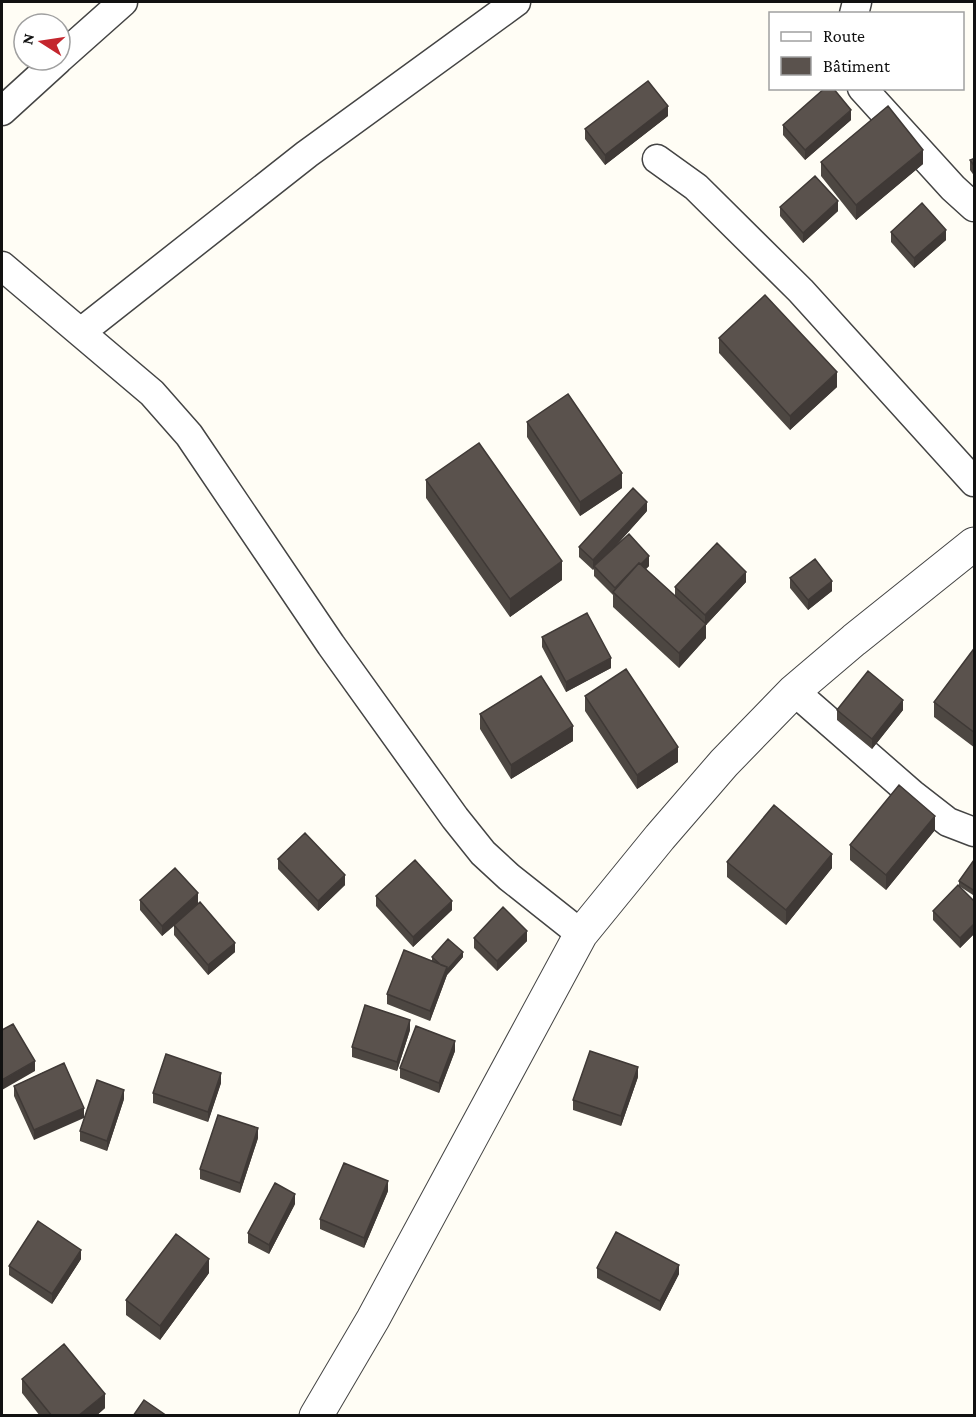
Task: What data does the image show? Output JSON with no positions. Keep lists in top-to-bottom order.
{
  "legend": ["Route", "Bâtiment"],
  "north": "left"
}
